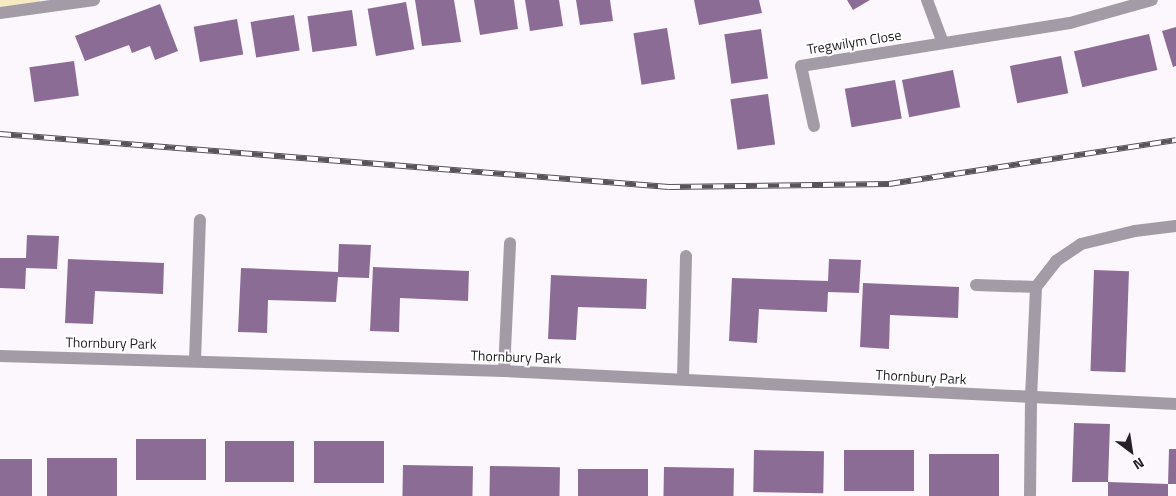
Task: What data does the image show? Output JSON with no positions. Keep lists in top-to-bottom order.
{
  "streets": {
    "street": ["Tregwilym Close", "Thornbury Park"]
  },
  "north": "bottom right"
}
